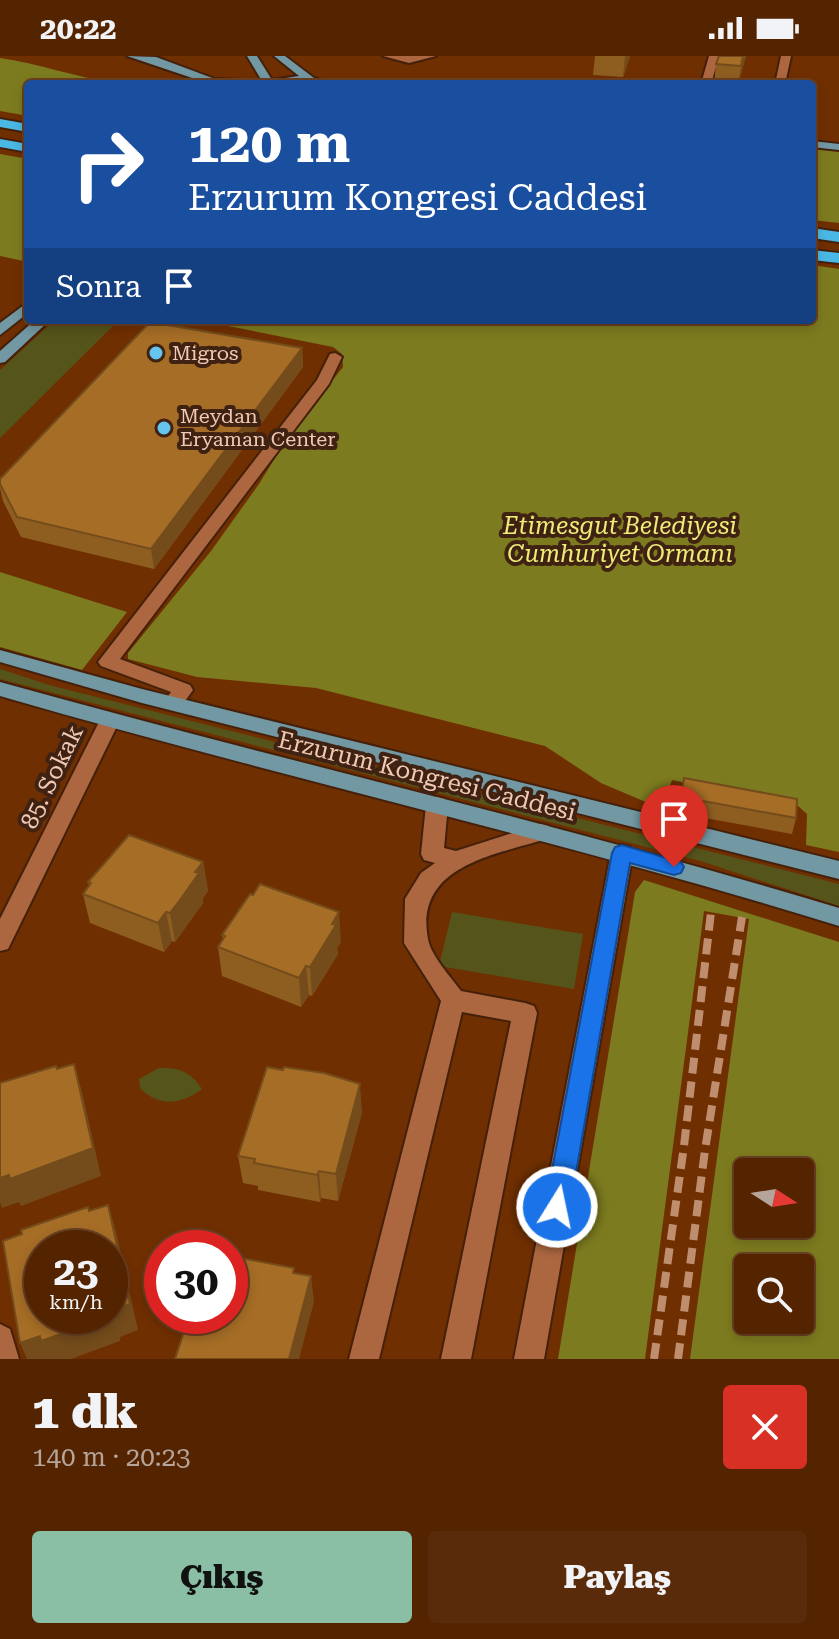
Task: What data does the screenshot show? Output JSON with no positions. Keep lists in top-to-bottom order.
{
  "streets": {
    "main road": ["Erzurum Kongresi Caddesi"],
    "street": ["85. Sokak"]
  },
  "crossings": [
    ["Erzurum Kongresi Caddesi", "85. Sokak"]
  ],
  "parks": ["Etimesgut Belediyesi Cumhuriyet Ormanı"],
  "places": ["Migros", "Meydan Eryaman Center"],
  "north": "right",
  "page": {
    "status": "20:22",
    "turn": ["120 m", "Erzurum Kongresi Caddesi"],
    "then": "Sonra",
    "speed": "23 km/h",
    "limit": "30",
    "heading": ["1 dk", "140 m · 20:23"],
    "buttons": ["Çıkış", "Paylaş"]
  }
}
